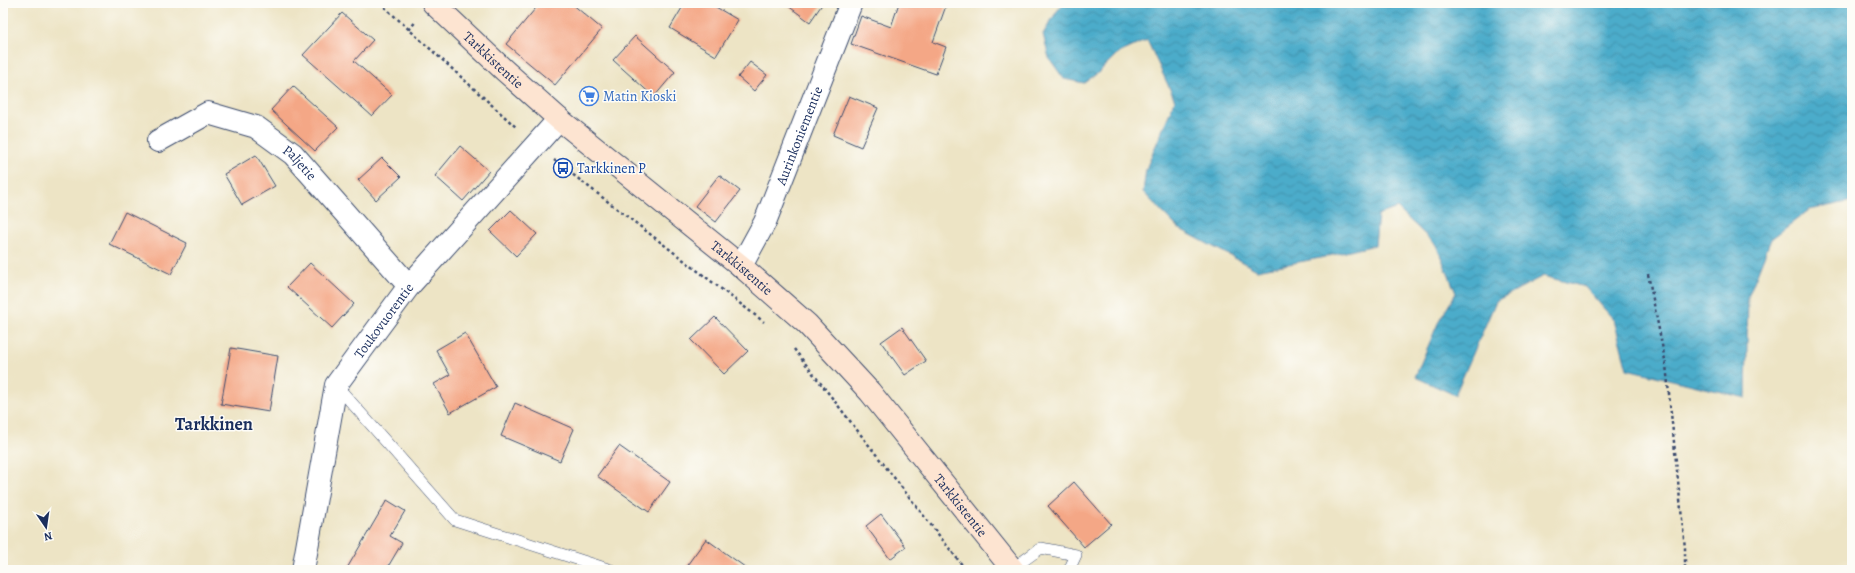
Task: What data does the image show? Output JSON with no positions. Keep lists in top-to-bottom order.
{
  "streets": {
    "street": [
      "Tarkkistentie",
      "Aurinkoniementie",
      "Paljetie",
      "Toukovuorentie"
    ]
  },
  "crossings": [
    ["Tarkkistentie", "Aurinkoniementie"],
    ["Tarkkistentie", "Toukovuorentie"],
    ["Paljetie", "Toukovuorentie"]
  ],
  "districts": ["Tarkkinen"],
  "places": {
    "supermarket": ["Matin Kioski"],
    "bus stop": ["Tarkkinen P"]
  },
  "north": "bottom"
}
